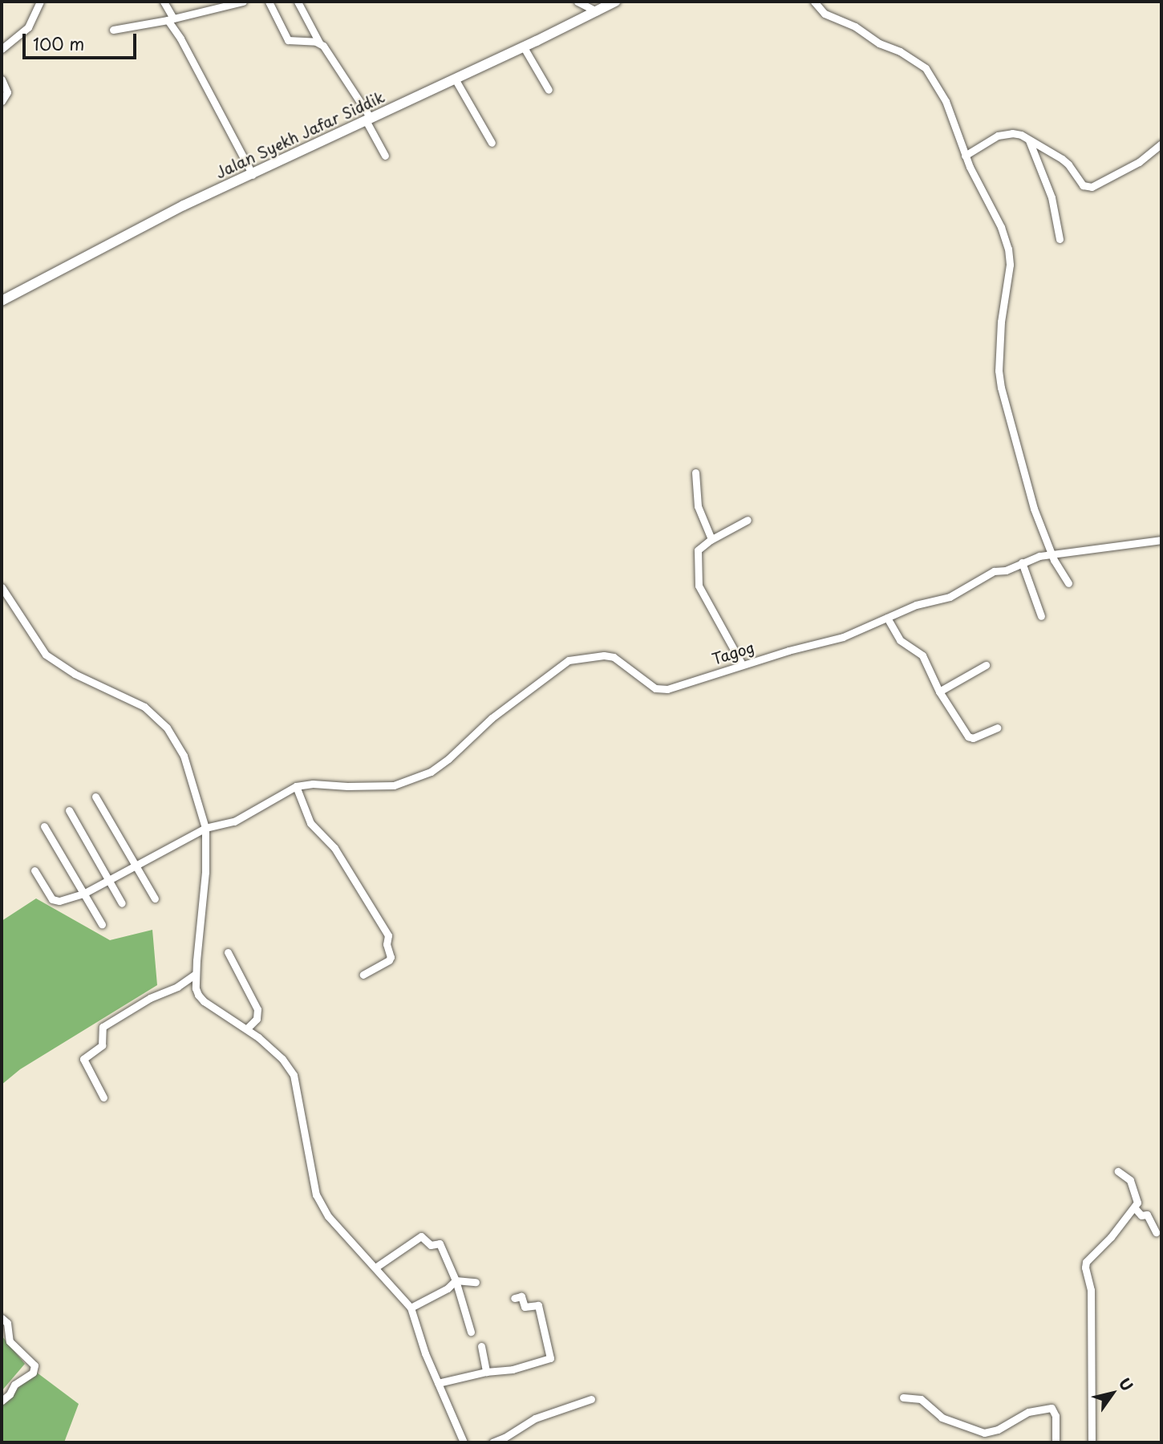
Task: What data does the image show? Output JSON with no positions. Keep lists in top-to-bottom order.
{
  "streets": {
    "main road": ["Jalan Syekh Jafar Siddik"],
    "street": ["Tagog"]
  },
  "scale_bar": "100 m",
  "north": "top right"
}
